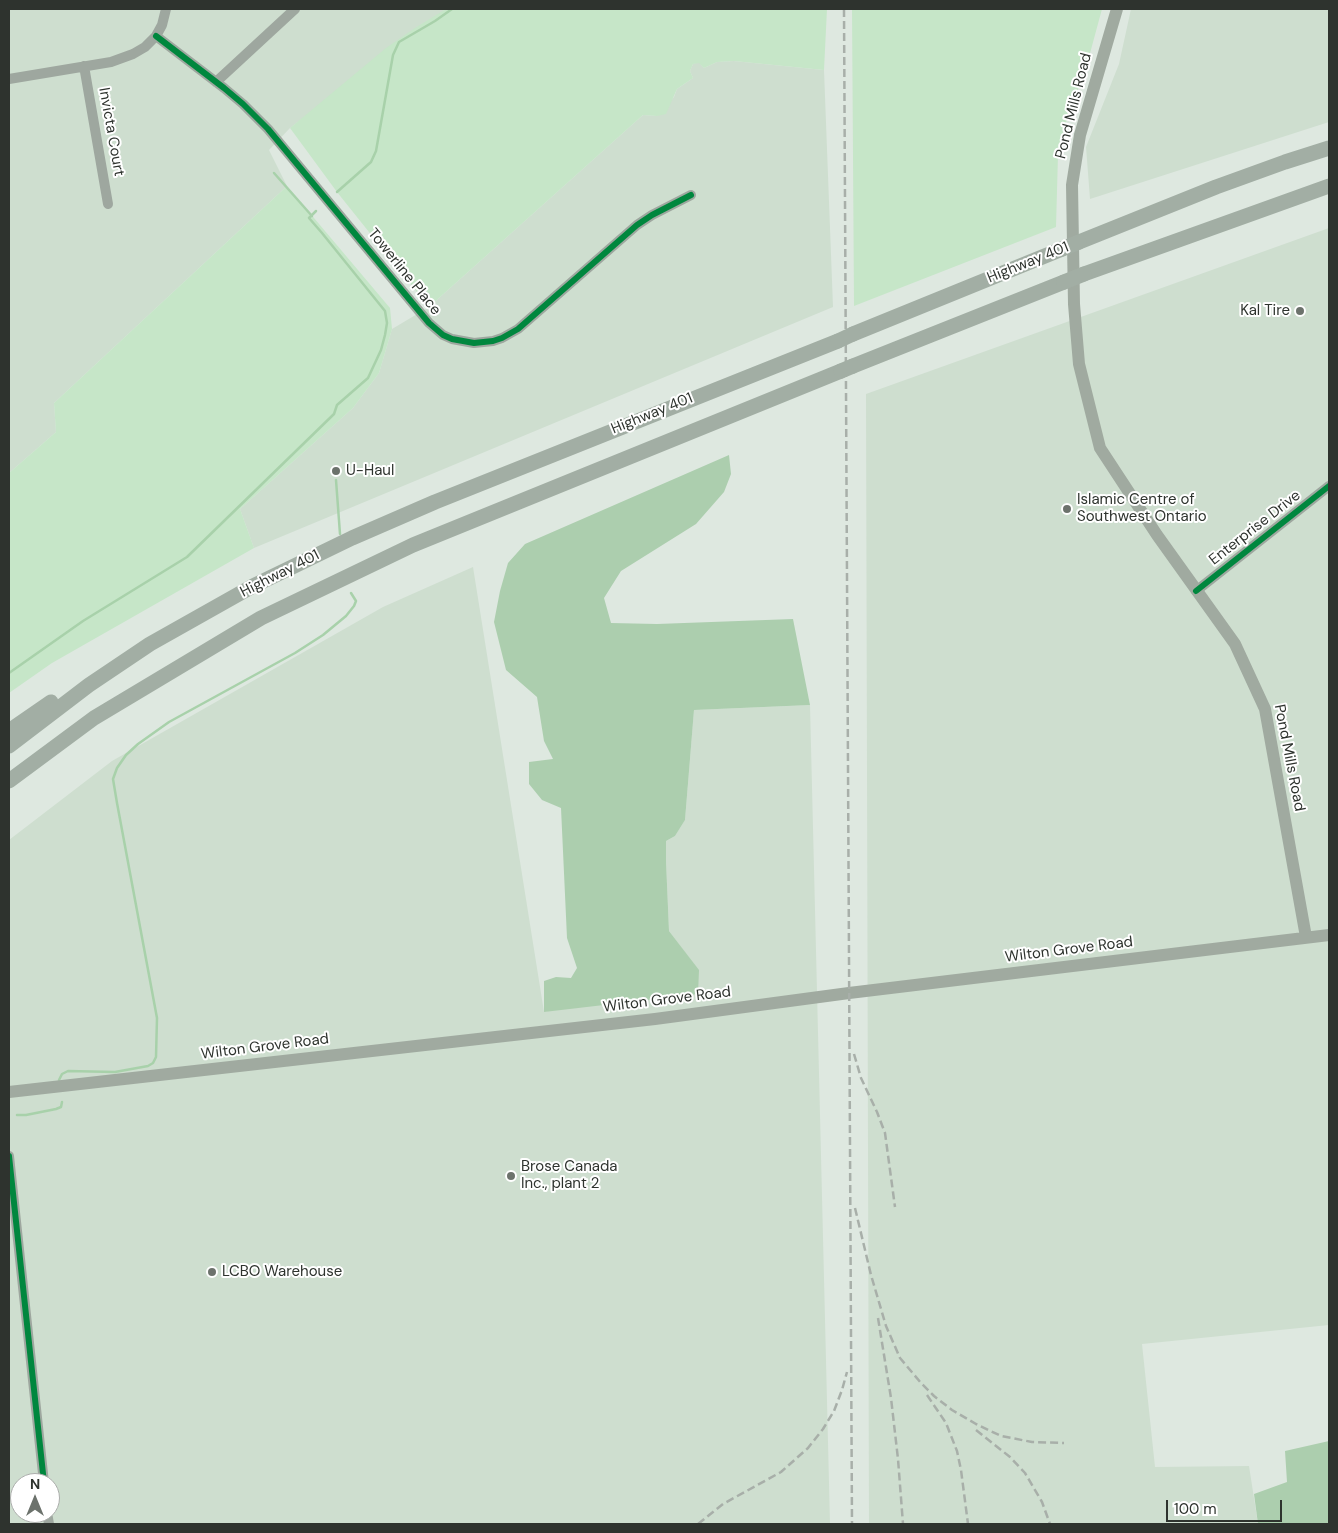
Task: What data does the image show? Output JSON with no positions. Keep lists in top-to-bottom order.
{
  "streets": {
    "highway": ["Highway 401"],
    "main road": ["Pond Mills Road", "Wilton Grove Road"],
    "street": ["Invicta Court", "Towerline Place", "Enterprise Drive"]
  },
  "crossings": [
    ["Pond Mills Road", "Enterprise Drive"],
    ["Pond Mills Road", "Wilton Grove Road"]
  ],
  "places": [
    "Kal Tire",
    "U-Haul",
    "Islamic Centre of Southwest Ontario",
    "Brose Canada Inc., plant 2",
    "LCBO Warehouse"
  ],
  "scale_bar": "100 m",
  "north": "top"
}
